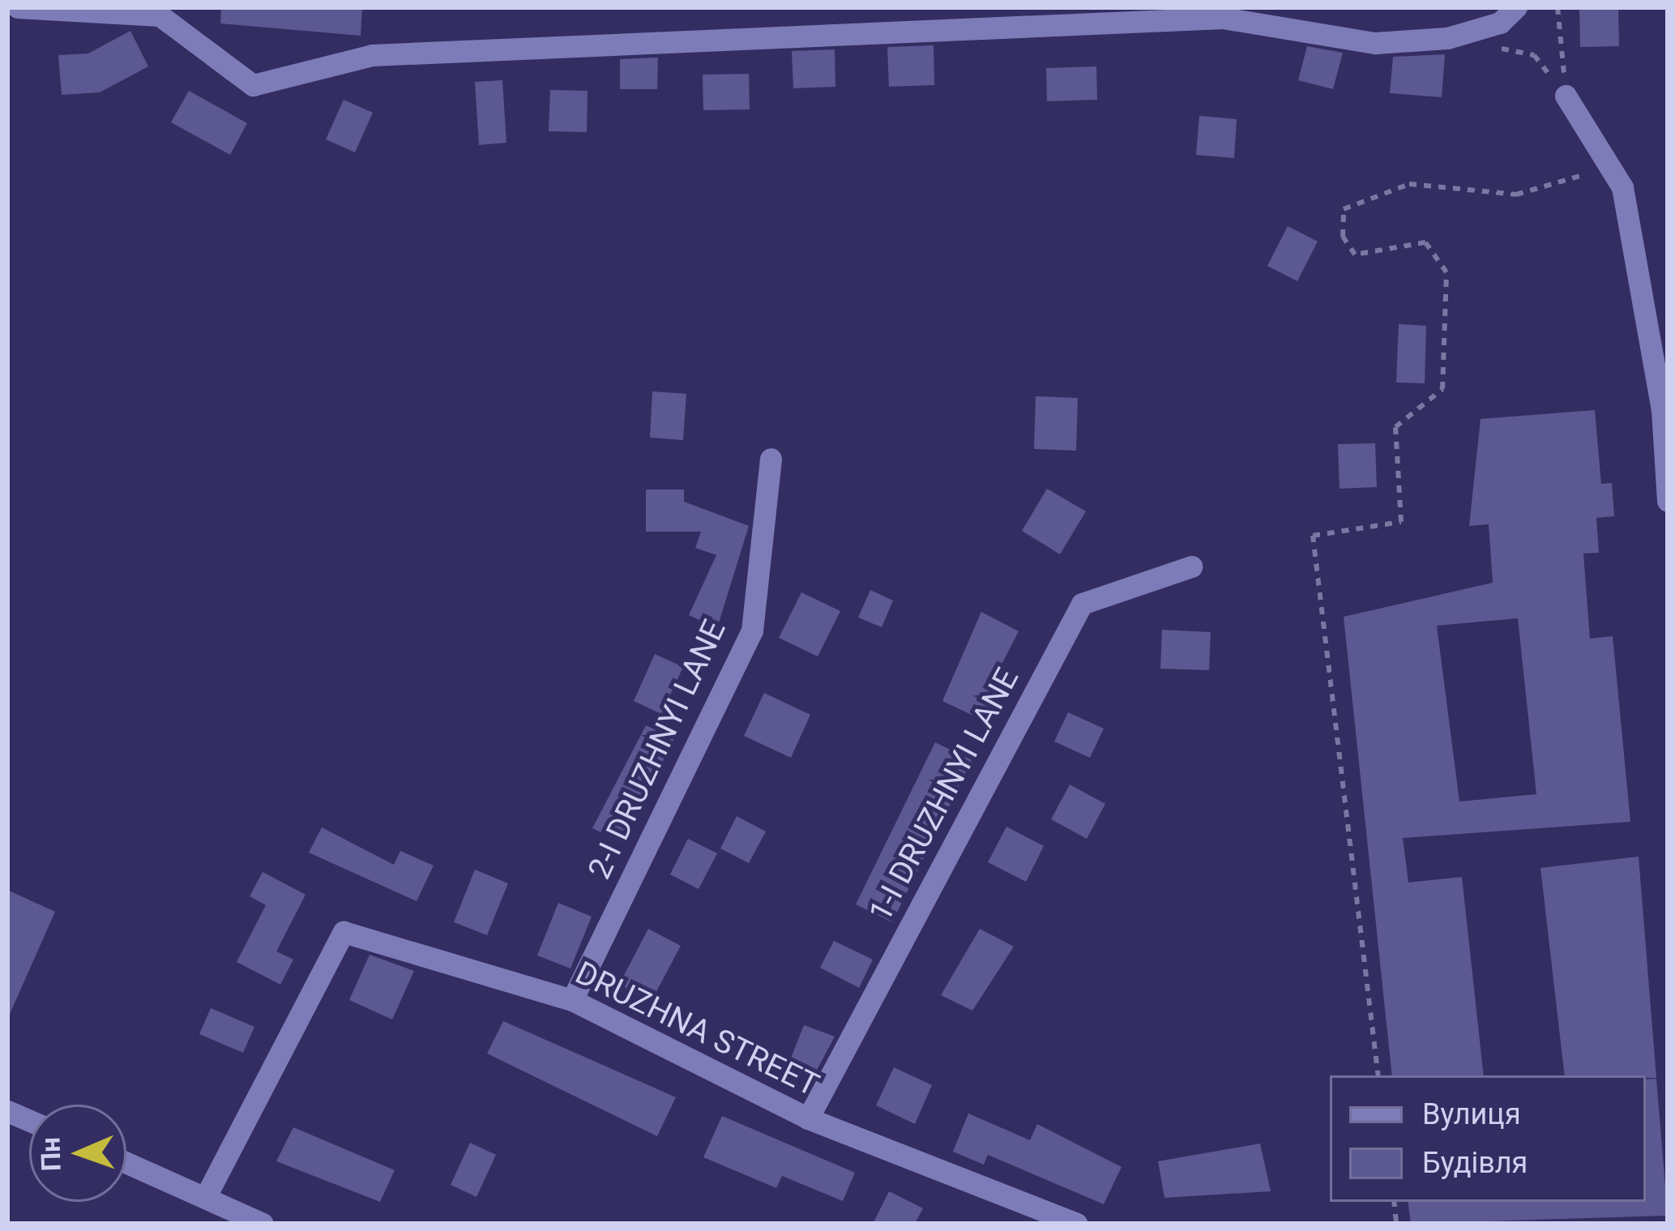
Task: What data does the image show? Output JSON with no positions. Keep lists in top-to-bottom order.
{
  "streets": {
    "street": ["2-I DRUZHNYI LANE", "1-I DRUZHNYI LANE", "DRUZHNA STREET"]
  },
  "crossings": [
    ["2-I DRUZHNYI LANE", "DRUZHNA STREET"],
    ["1-I DRUZHNYI LANE", "DRUZHNA STREET"]
  ],
  "legend": ["Вулиця", "Будівля"],
  "north": "left"
}
